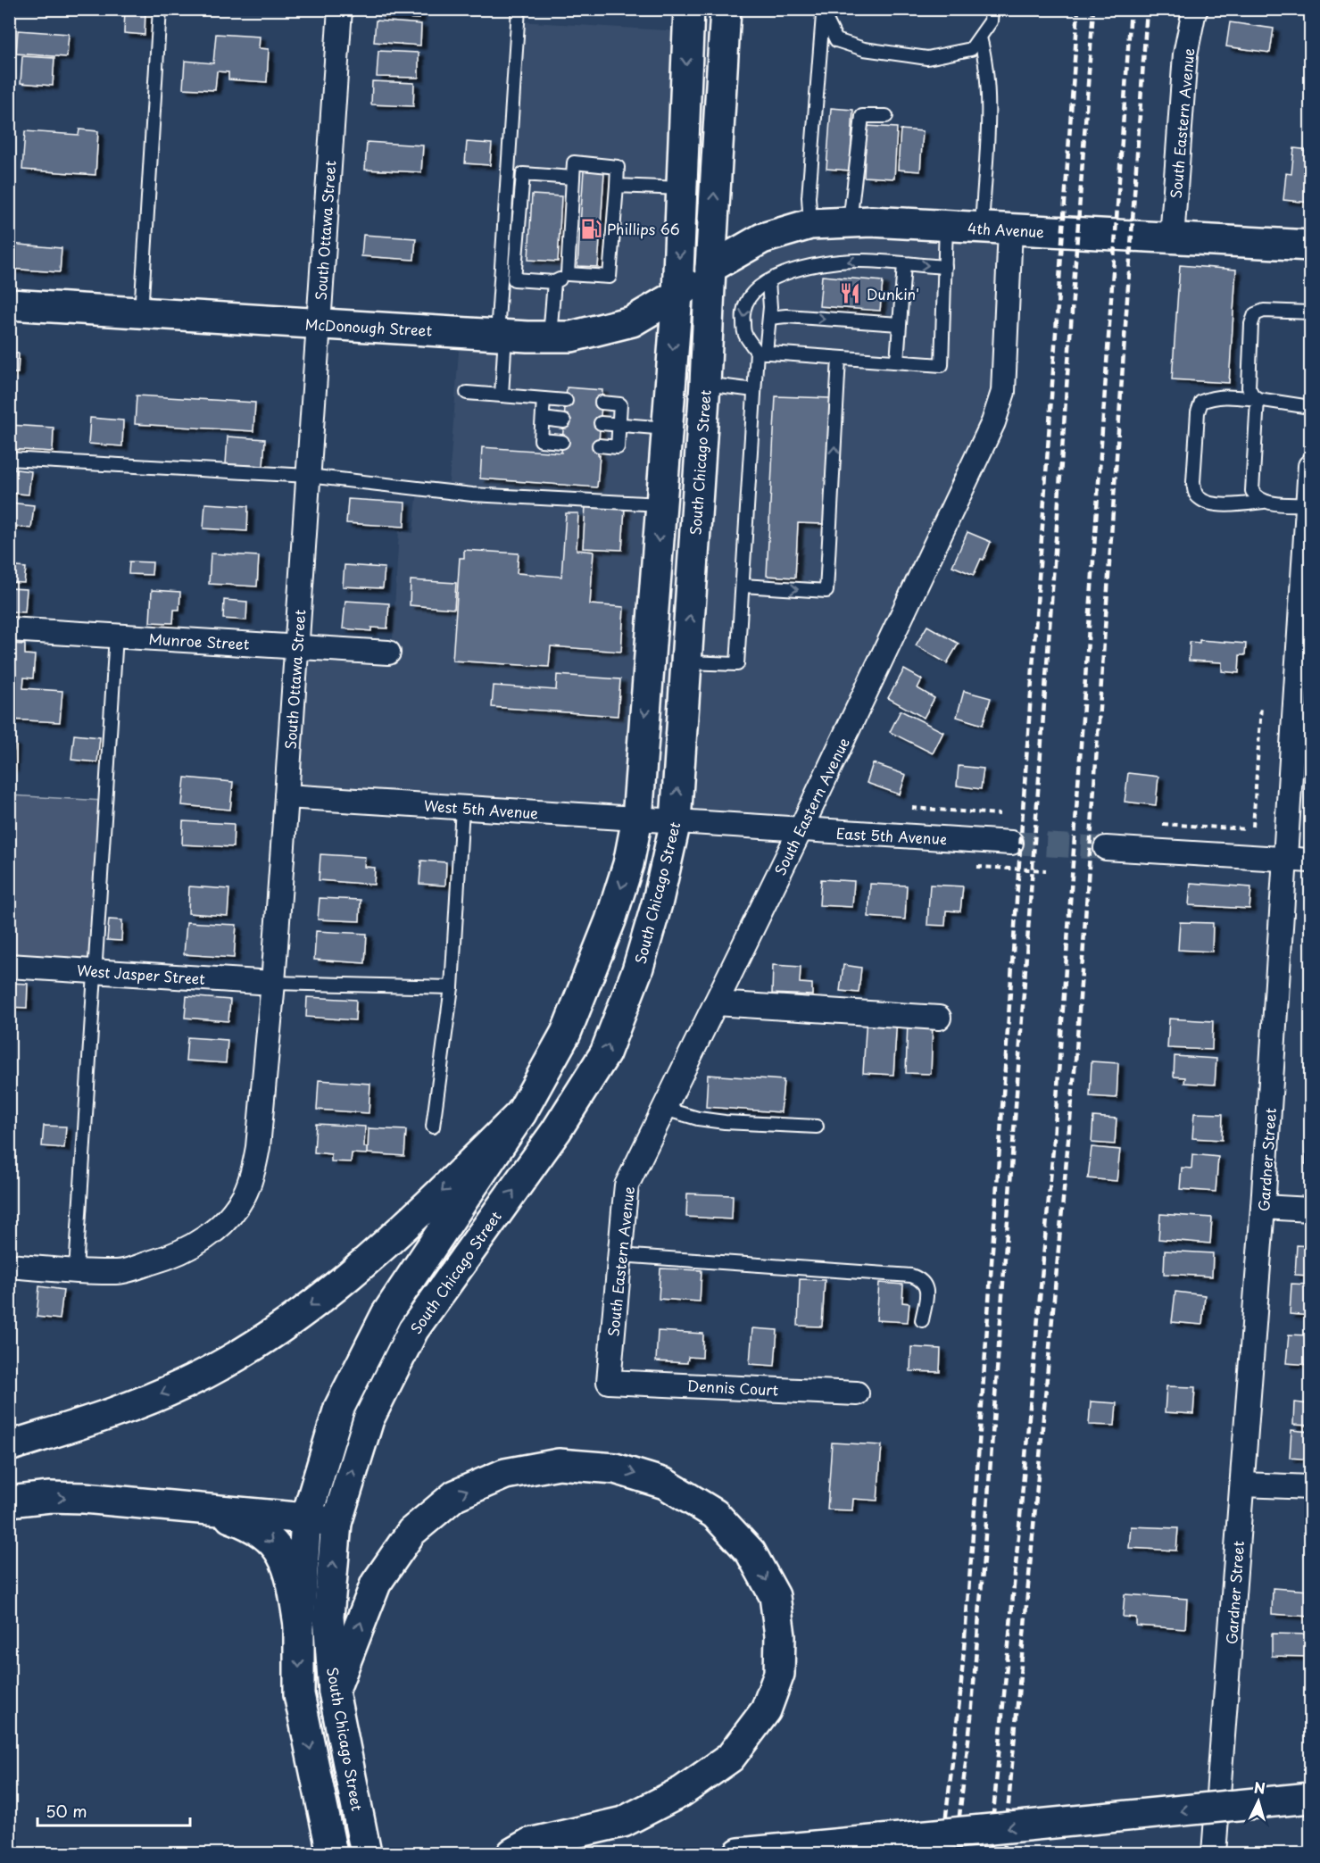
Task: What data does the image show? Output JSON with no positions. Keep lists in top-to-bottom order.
{
  "streets": {
    "main road": ["4th Avenue", "McDonough Street", "South Chicago Street"],
    "street": [
      "South Eastern Avenue",
      "South Ottawa Street",
      "Munroe Street",
      "West 5th Avenue",
      "East 5th Avenue",
      "West Jasper Street",
      "Gardner Street",
      "Dennis Court"
    ]
  },
  "crossings": [
    ["South Eastern Avenue", "4th Avenue"],
    ["South Eastern Avenue", "East 5th Avenue"],
    ["South Eastern Avenue", "Dennis Court"],
    ["4th Avenue", "McDonough Street"],
    ["4th Avenue", "South Chicago Street"],
    ["South Ottawa Street", "McDonough Street"],
    ["South Ottawa Street", "Munroe Street"],
    ["South Ottawa Street", "West 5th Avenue"],
    ["South Ottawa Street", "West Jasper Street"],
    ["McDonough Street", "South Chicago Street"],
    ["South Chicago Street", "West 5th Avenue"],
    ["South Chicago Street", "East 5th Avenue"],
    ["West 5th Avenue", "East 5th Avenue"]
  ],
  "places": {
    "fuel station": ["Phillips 66"],
    "restaurant": ["Dunkin'"]
  },
  "scale_bar": "50 m",
  "north": "top"
}
